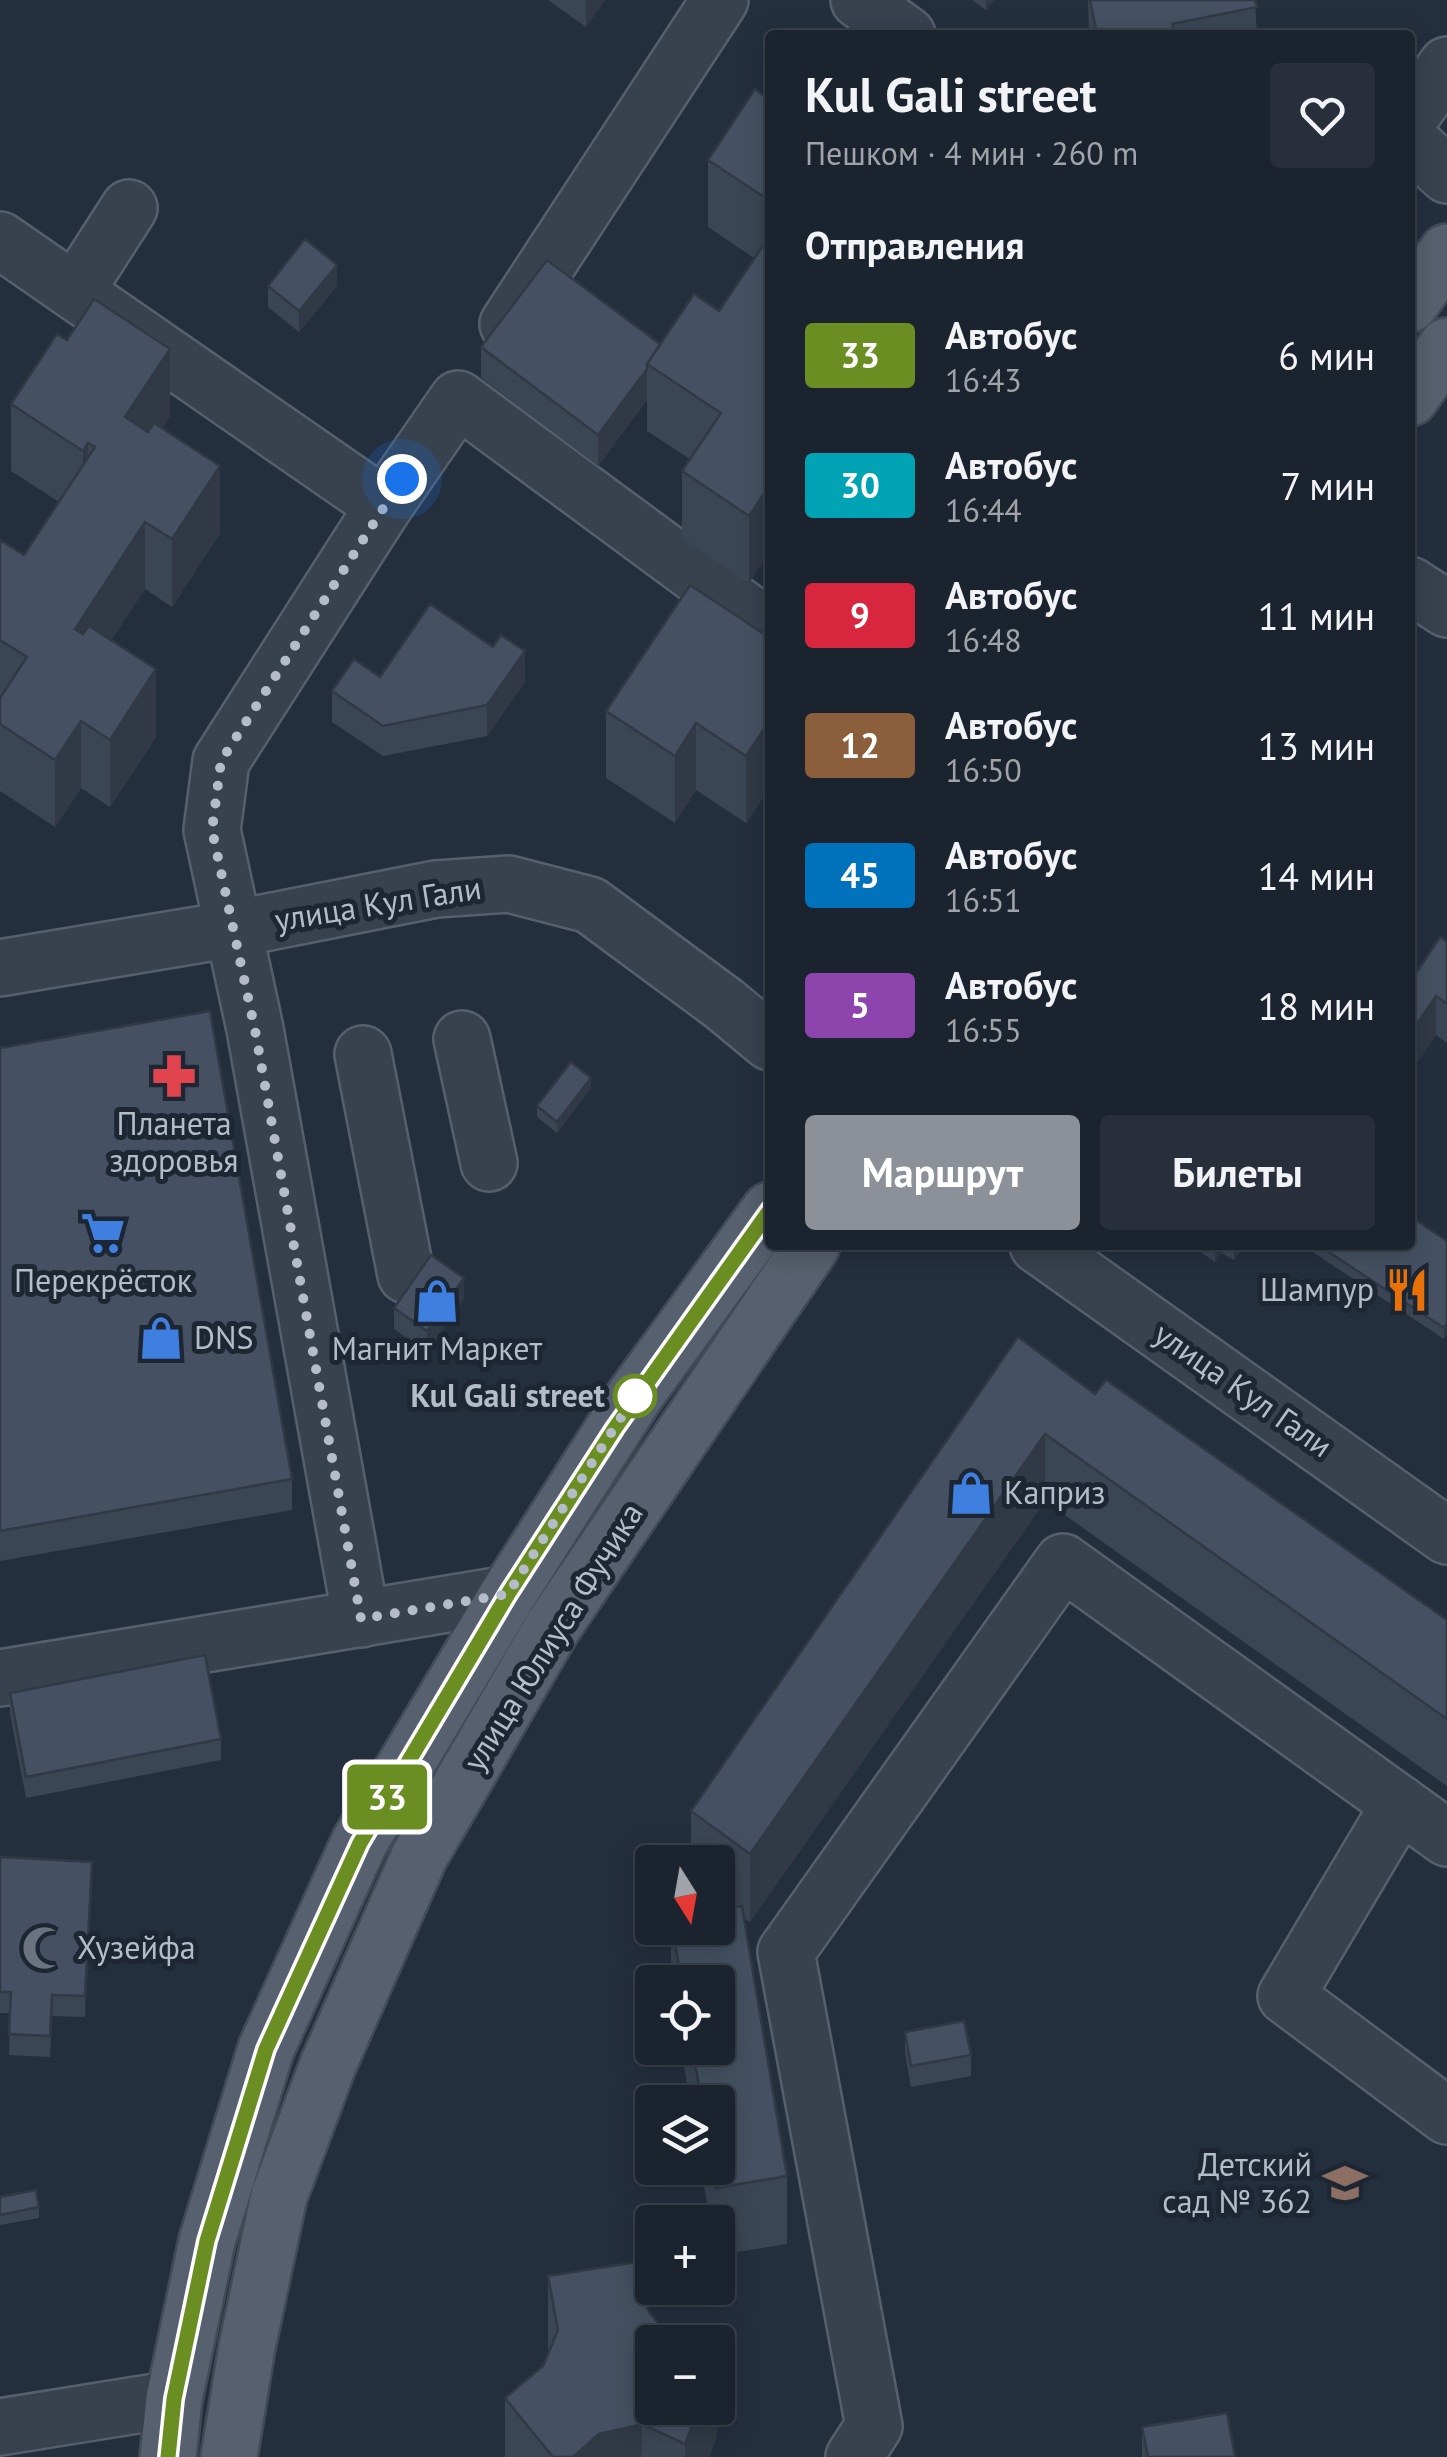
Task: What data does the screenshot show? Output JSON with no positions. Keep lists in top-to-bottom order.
{
  "streets": {
    "main road": ["улица Юлиуса Фучика"],
    "street": ["улица Кул Гали"]
  },
  "places": {
    "pharmacy": ["Планета здоровья"],
    "supermarket": ["Перекрёсток"],
    "restaurant": ["Шампур"],
    "shop": ["Магнит Маркет", "DNS", "Каприз"],
    "other": ["Kul Gali street"],
    "mosque": ["Хузейфа"],
    "school or university": ["Детский сад № 362"]
  },
  "lines": ["bus line 33"],
  "north": "bottom",
  "page": {
    "on_map": "33",
    "heading": [
      ["Kul Gali street", "Пешком · 4 мин · 260 m"],
      "Отправления"
    ],
    "list": [
      {
        "mark": "33",
        "name": "Автобус",
        "note": "16:43",
        "value": "6 мин"
      },
      {
        "mark": "30",
        "name": "Автобус",
        "note": "16:44",
        "value": "7 мин"
      },
      {
        "mark": "9",
        "name": "Автобус",
        "note": "16:48",
        "value": "11 мин"
      },
      {
        "mark": "12",
        "name": "Автобус",
        "note": "16:50",
        "value": "13 мин"
      },
      {
        "mark": "45",
        "name": "Автобус",
        "note": "16:51",
        "value": "14 мин"
      },
      {
        "mark": "5",
        "name": "Автобус",
        "note": "16:55",
        "value": "18 мин"
      }
    ],
    "buttons": ["Маршрут", "Билеты"],
    "map_buttons": ["+", "−"]
  }
}
